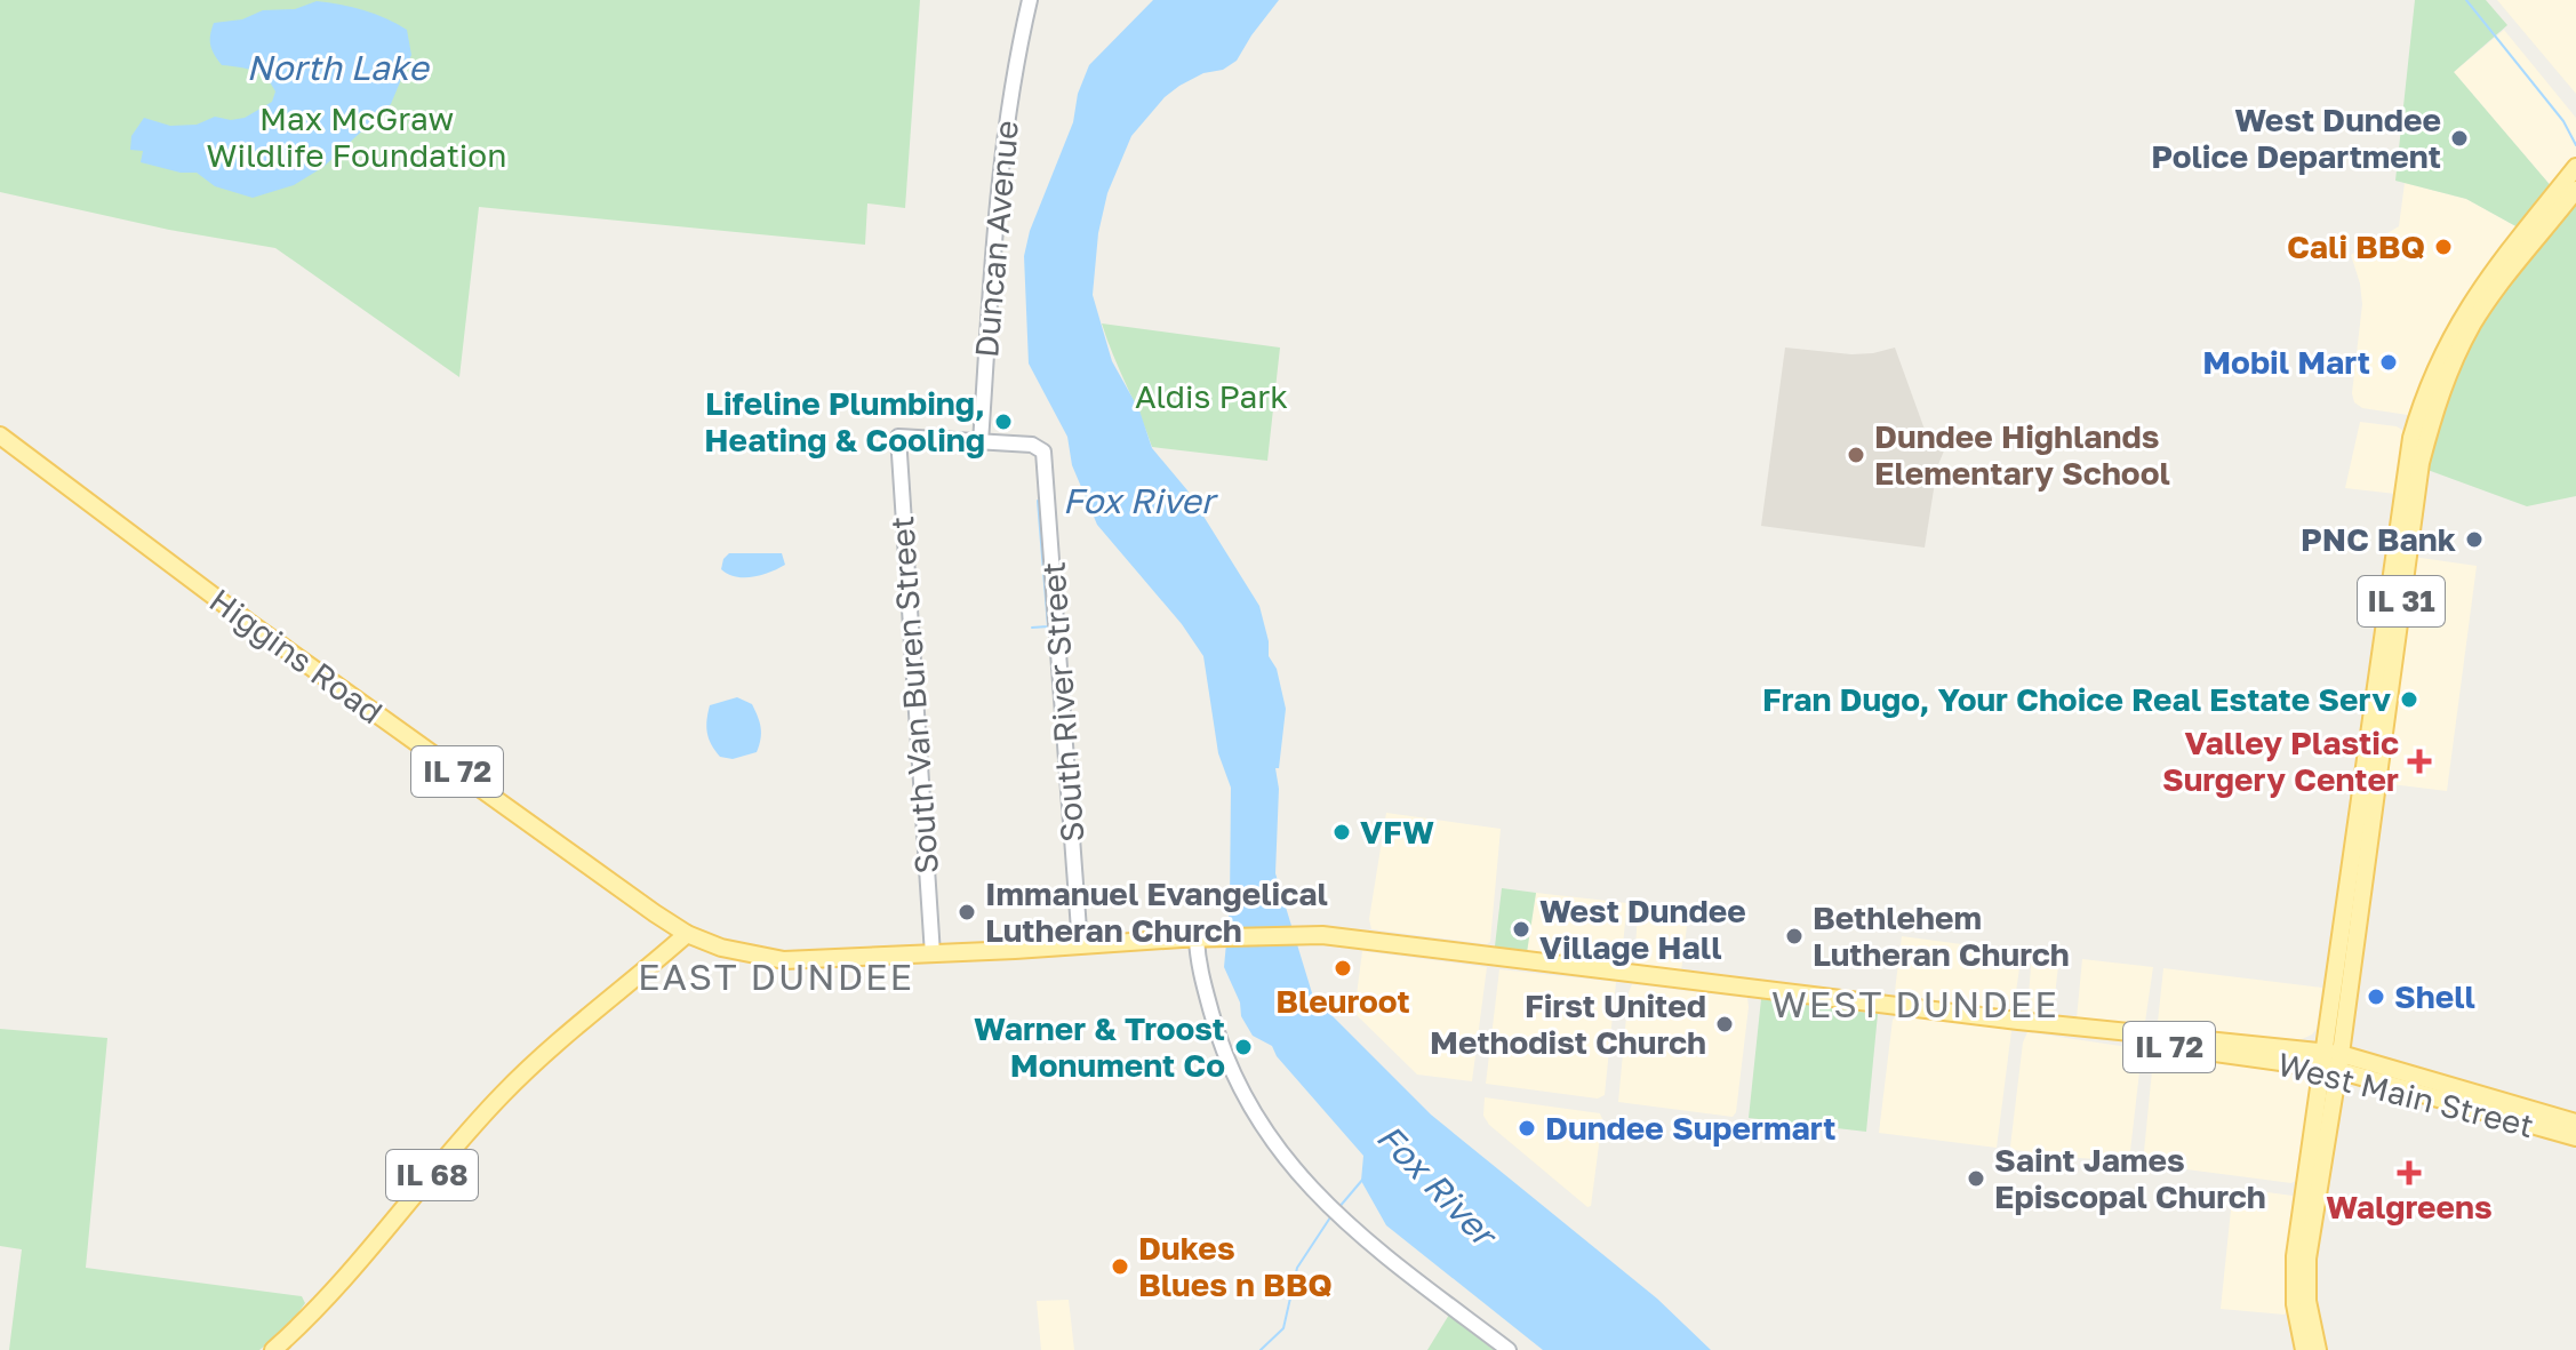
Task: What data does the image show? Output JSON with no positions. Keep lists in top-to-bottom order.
{
  "streets": {
    "main road": [
      "IL 31",
      "Higgins Road",
      "IL 72",
      "West Main Street",
      "IL 68"
    ],
    "street": ["Duncan Avenue", "South Van Buren Street", "South River Street"]
  },
  "crossings": [
    ["Duncan Avenue", "South Van Buren Street"],
    ["Duncan Avenue", "South River Street"],
    ["IL 31", "West Main Street"],
    ["Higgins Road", "IL 72"],
    ["Higgins Road", "IL 68"],
    ["South Van Buren Street", "South River Street"],
    ["South Van Buren Street", "IL 72"],
    ["South River Street", "IL 72"],
    ["IL 72", "West Main Street"],
    ["IL 72", "IL 68"]
  ],
  "districts": ["EAST DUNDEE", "WEST DUNDEE"],
  "water": ["North Lake", "Fox River"],
  "parks": ["Max McGraw Wildlife Foundation", "Aldis Park"],
  "places": {
    "other": [
      "West Dundee Police Department",
      "Cali BBQ",
      "Mobil Mart",
      "Lifeline Plumbing, Heating & Cooling",
      "Dundee Highlands Elementary School",
      "PNC Bank",
      "Fran Dugo, Your Choice Real Estate Serv",
      "VFW",
      "Immanuel Evangelical Lutheran Church",
      "West Dundee Village Hall",
      "Bethlehem Lutheran Church",
      "Bleuroot",
      "Shell",
      "First United Methodist Church",
      "Warner & Troost Monument Co",
      "Dundee Supermart",
      "Saint James Episcopal Church",
      "Dukes Blues n BBQ"
    ],
    "health": ["Valley Plastic Surgery Center", "Walgreens"]
  }
}
